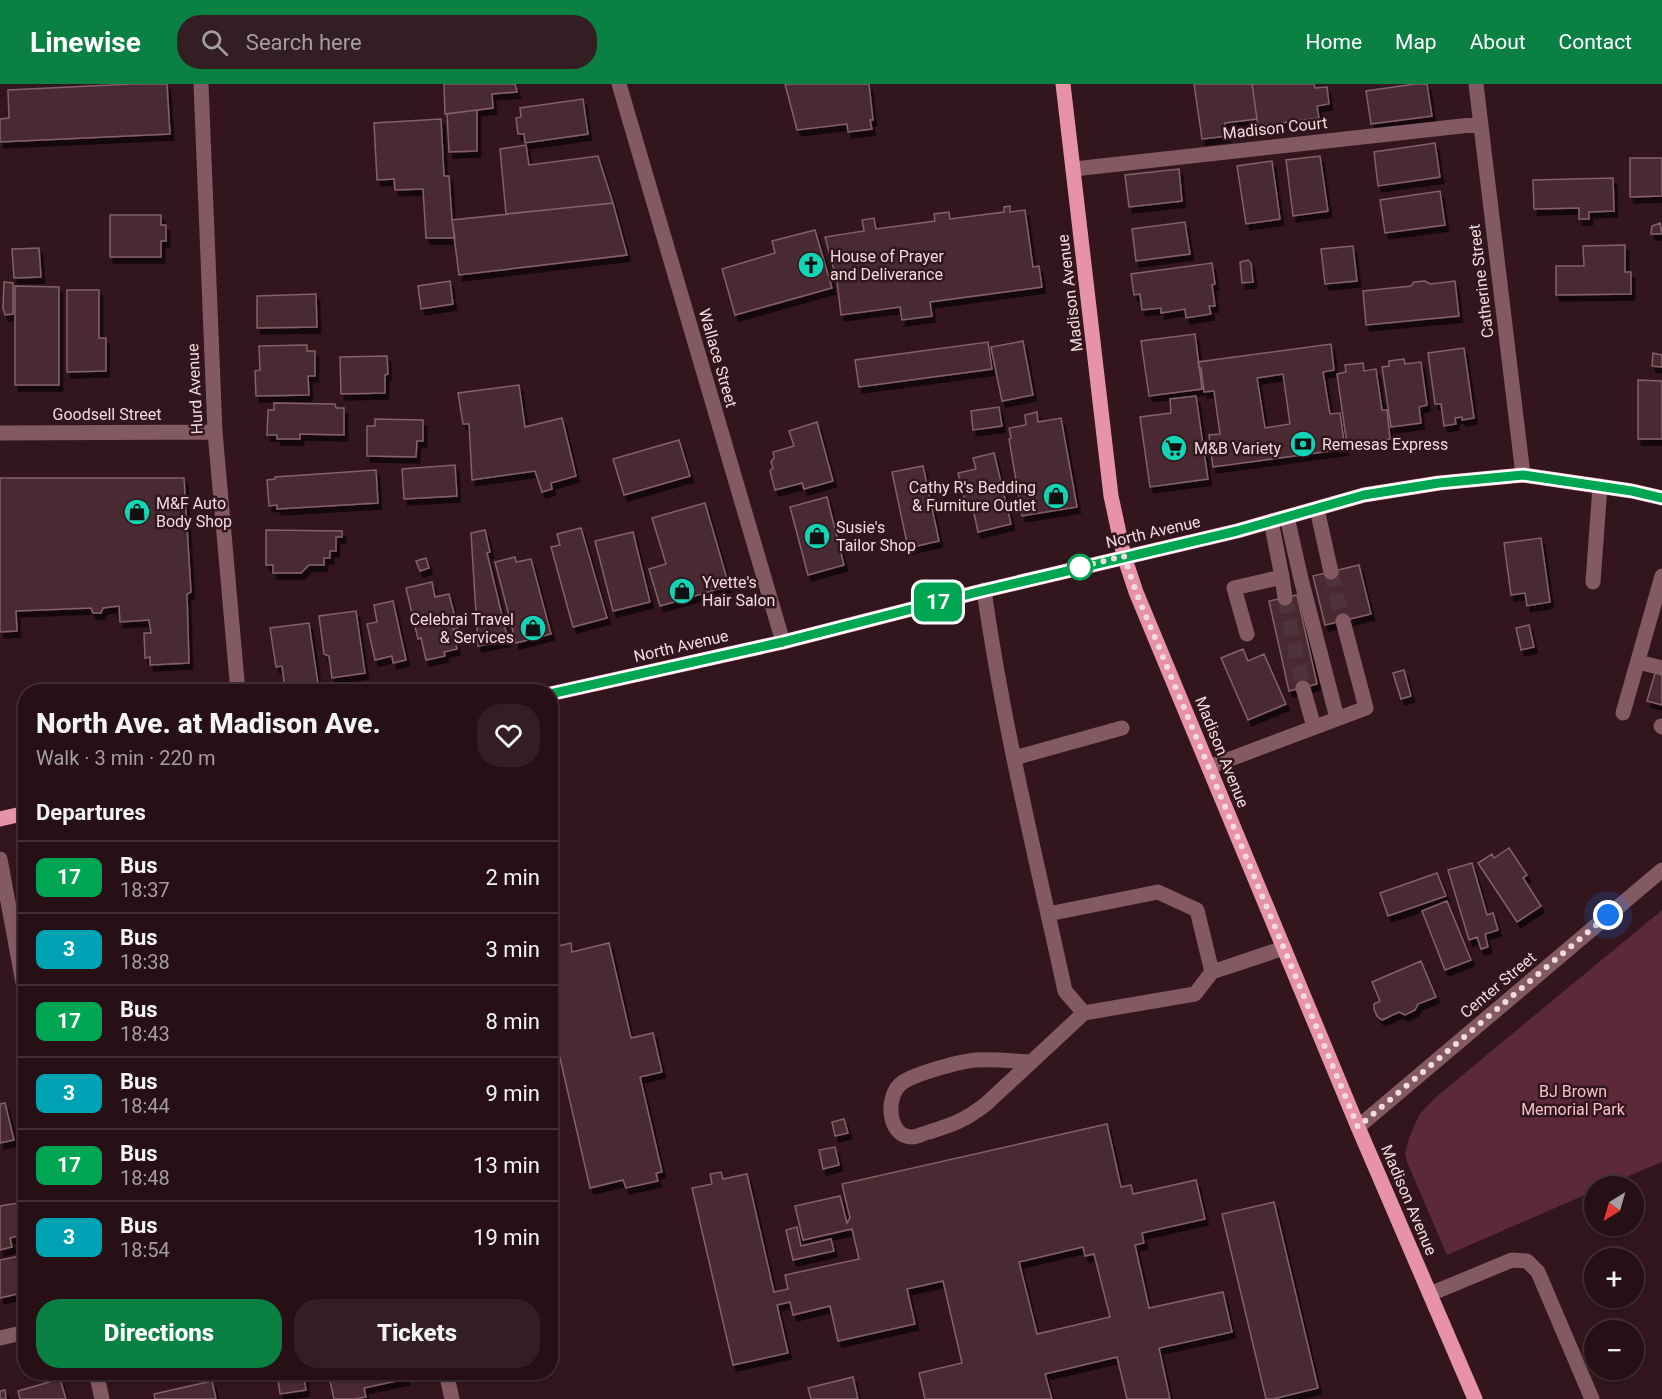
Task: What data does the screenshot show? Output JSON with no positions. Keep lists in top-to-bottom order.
{
  "streets": {
    "main road": ["Madison Avenue", "North Avenue"],
    "street": [
      "Madison Court",
      "Catherine Street",
      "Wallace Street",
      "Hurd Avenue",
      "Goodsell Street",
      "Center Street"
    ]
  },
  "crossings": [
    ["Madison Court", "Catherine Street"],
    ["Madison Court", "Madison Avenue"],
    ["Catherine Street", "North Avenue"],
    ["Madison Avenue", "North Avenue"],
    ["Madison Avenue", "Center Street"],
    ["Wallace Street", "North Avenue"],
    ["Hurd Avenue", "Goodsell Street"]
  ],
  "parks": ["BJ Brown Memorial Park"],
  "places": {
    "church": ["House of Prayer and Deliverance"],
    "bank": ["Remesas Express"],
    "supermarket": ["M&B Variety"],
    "shop": [
      "Cathy R's Bedding & Furniture Outlet",
      "M&F Auto Body Shop",
      "Susie's Tailor Shop",
      "Yvette's Hair Salon",
      "Celebrai Travel & Services"
    ]
  },
  "lines": ["bus line 17"],
  "north": "bottom left",
  "page": {
    "header": "Linewise",
    "search": "Search here",
    "nav": [
      "Home",
      "Map",
      "About",
      "Contact"
    ],
    "on_map": "17",
    "heading": [
      ["North Ave. at Madison Ave.", "Walk · 3 min · 220 m"],
      "Departures"
    ],
    "list": [
      {
        "mark": "17",
        "name": "Bus",
        "note": "18:37",
        "value": "2 min"
      },
      {
        "mark": "3",
        "name": "Bus",
        "note": "18:38",
        "value": "3 min"
      },
      {
        "mark": "17",
        "name": "Bus",
        "note": "18:43",
        "value": "8 min"
      },
      {
        "mark": "3",
        "name": "Bus",
        "note": "18:44",
        "value": "9 min"
      },
      {
        "mark": "17",
        "name": "Bus",
        "note": "18:48",
        "value": "13 min"
      },
      {
        "mark": "3",
        "name": "Bus",
        "note": "18:54",
        "value": "19 min"
      }
    ],
    "map_buttons": ["+", "−"],
    "buttons": ["Directions", "Tickets"]
  }
}
